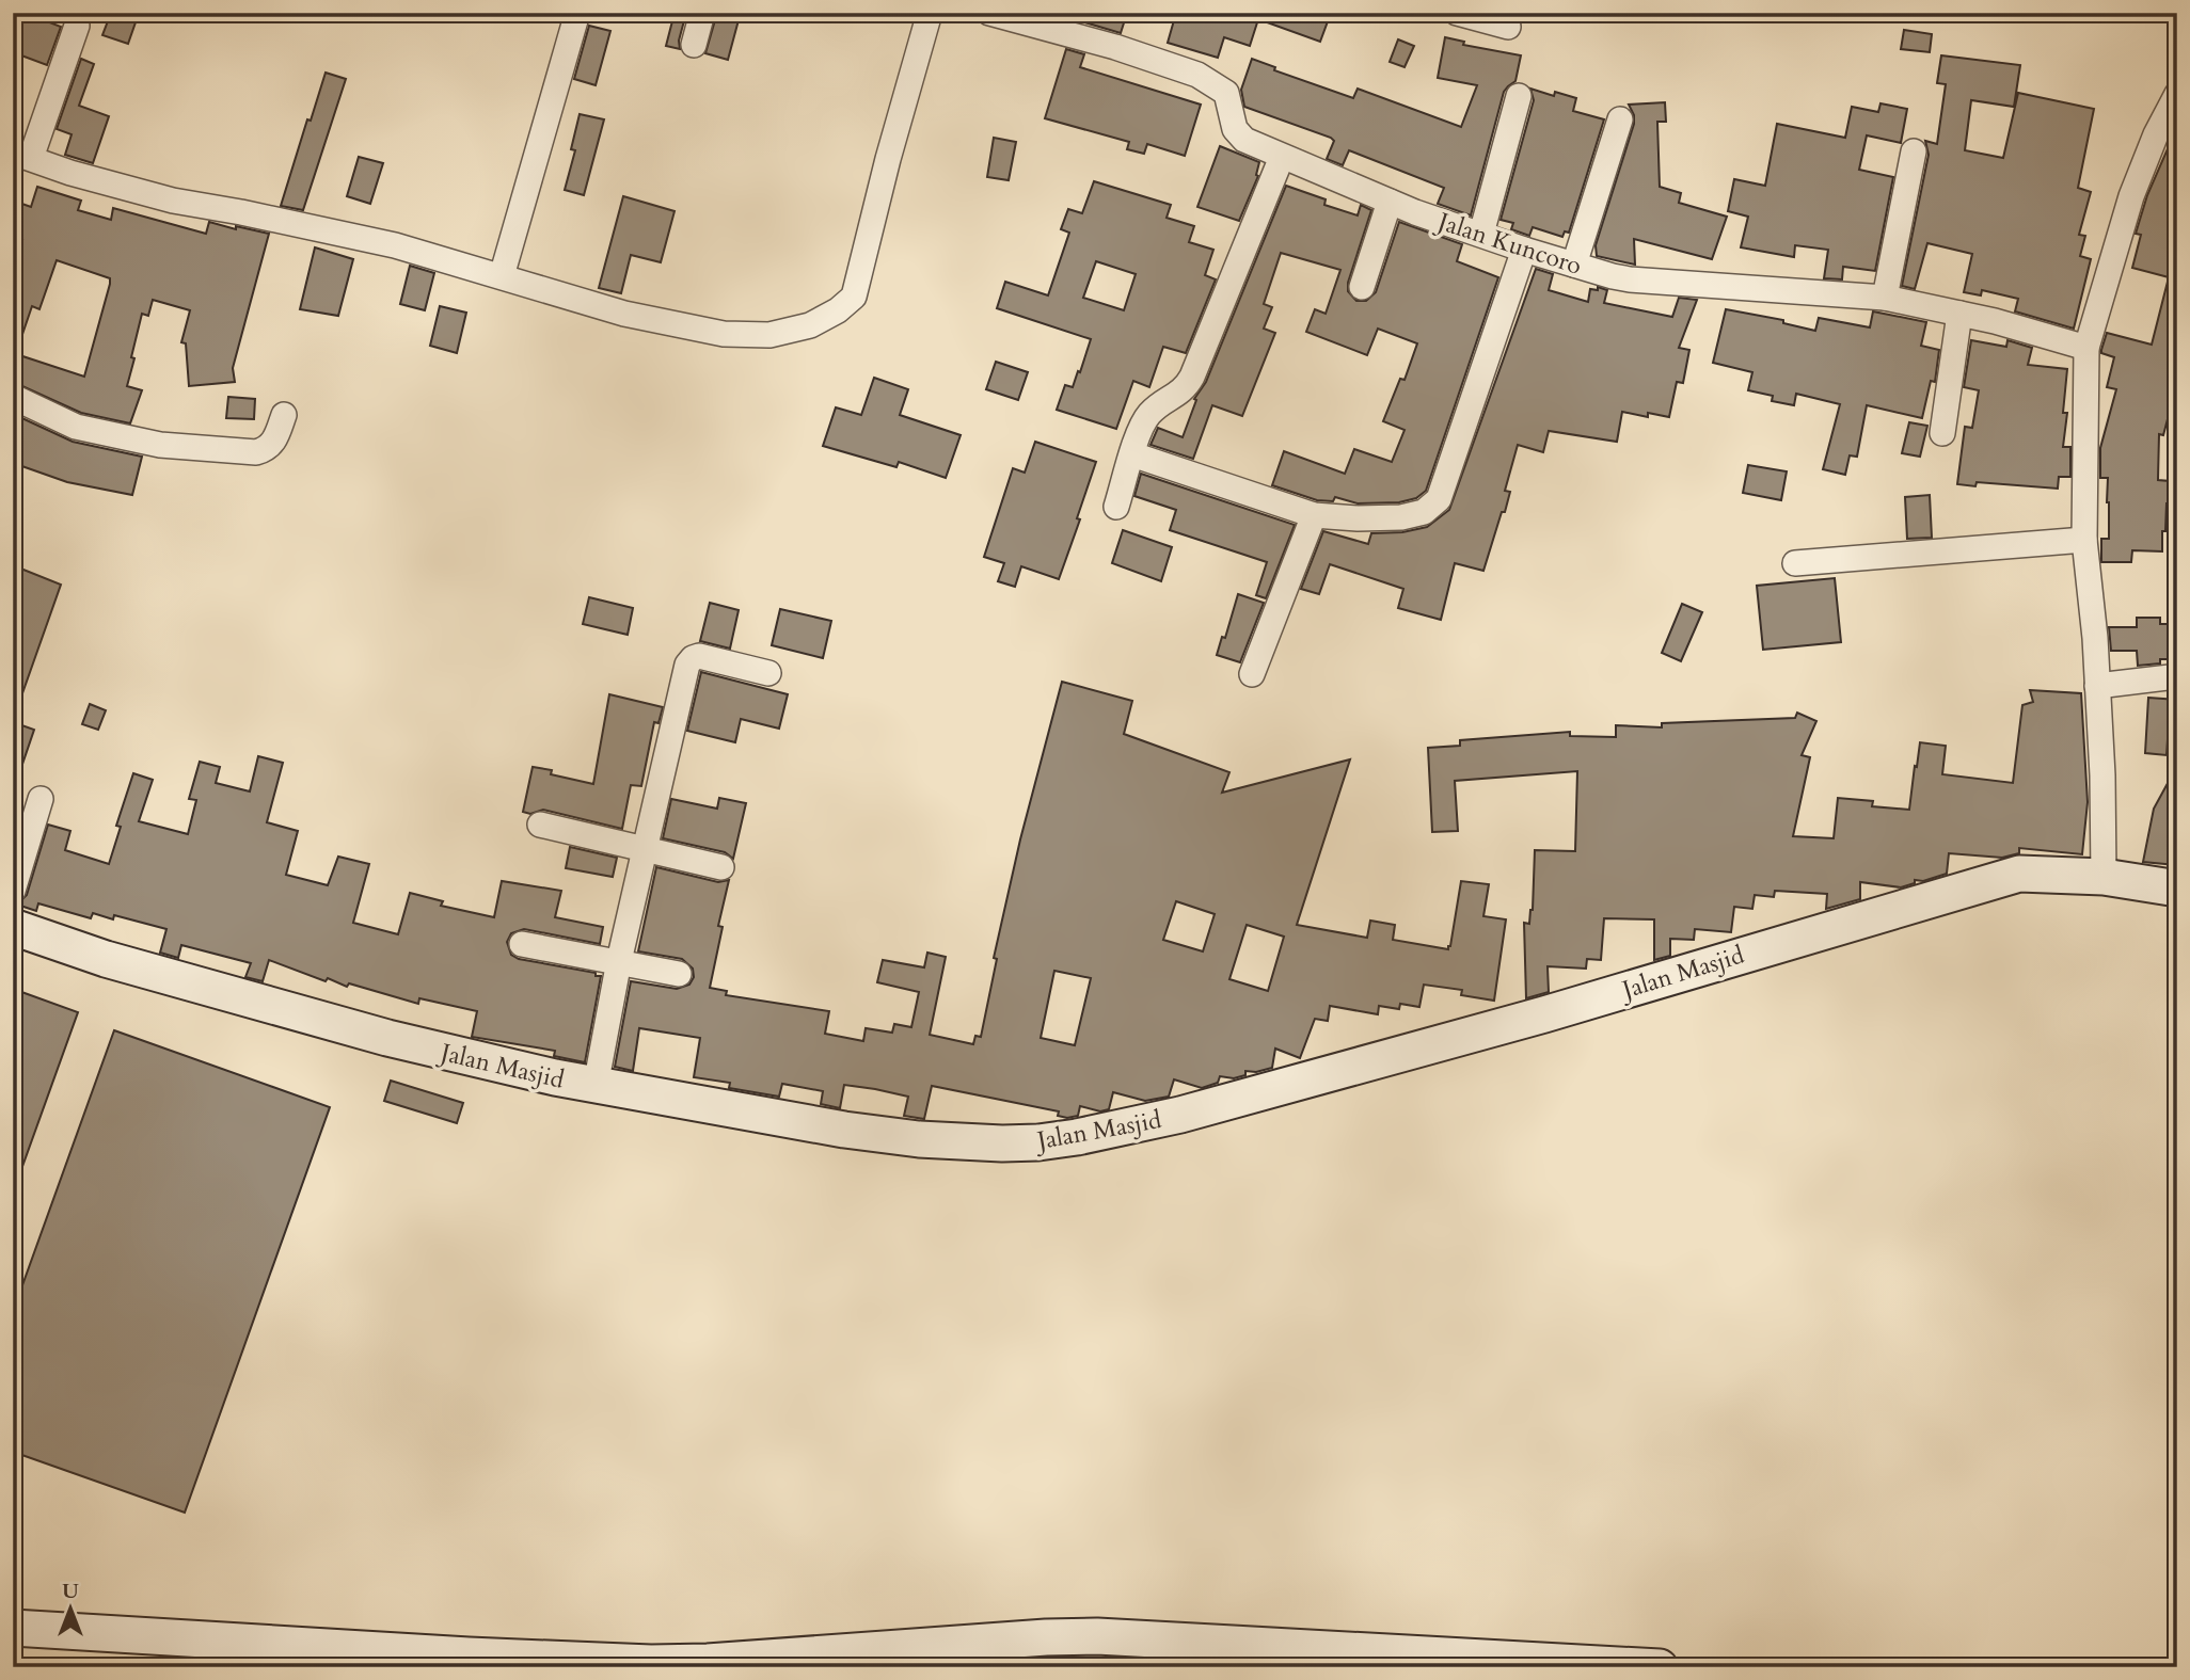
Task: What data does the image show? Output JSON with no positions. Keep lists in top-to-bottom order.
{
  "streets": {
    "street": ["Jalan Kuncoro", "Jalan Masjid"]
  },
  "north": "top"
}
